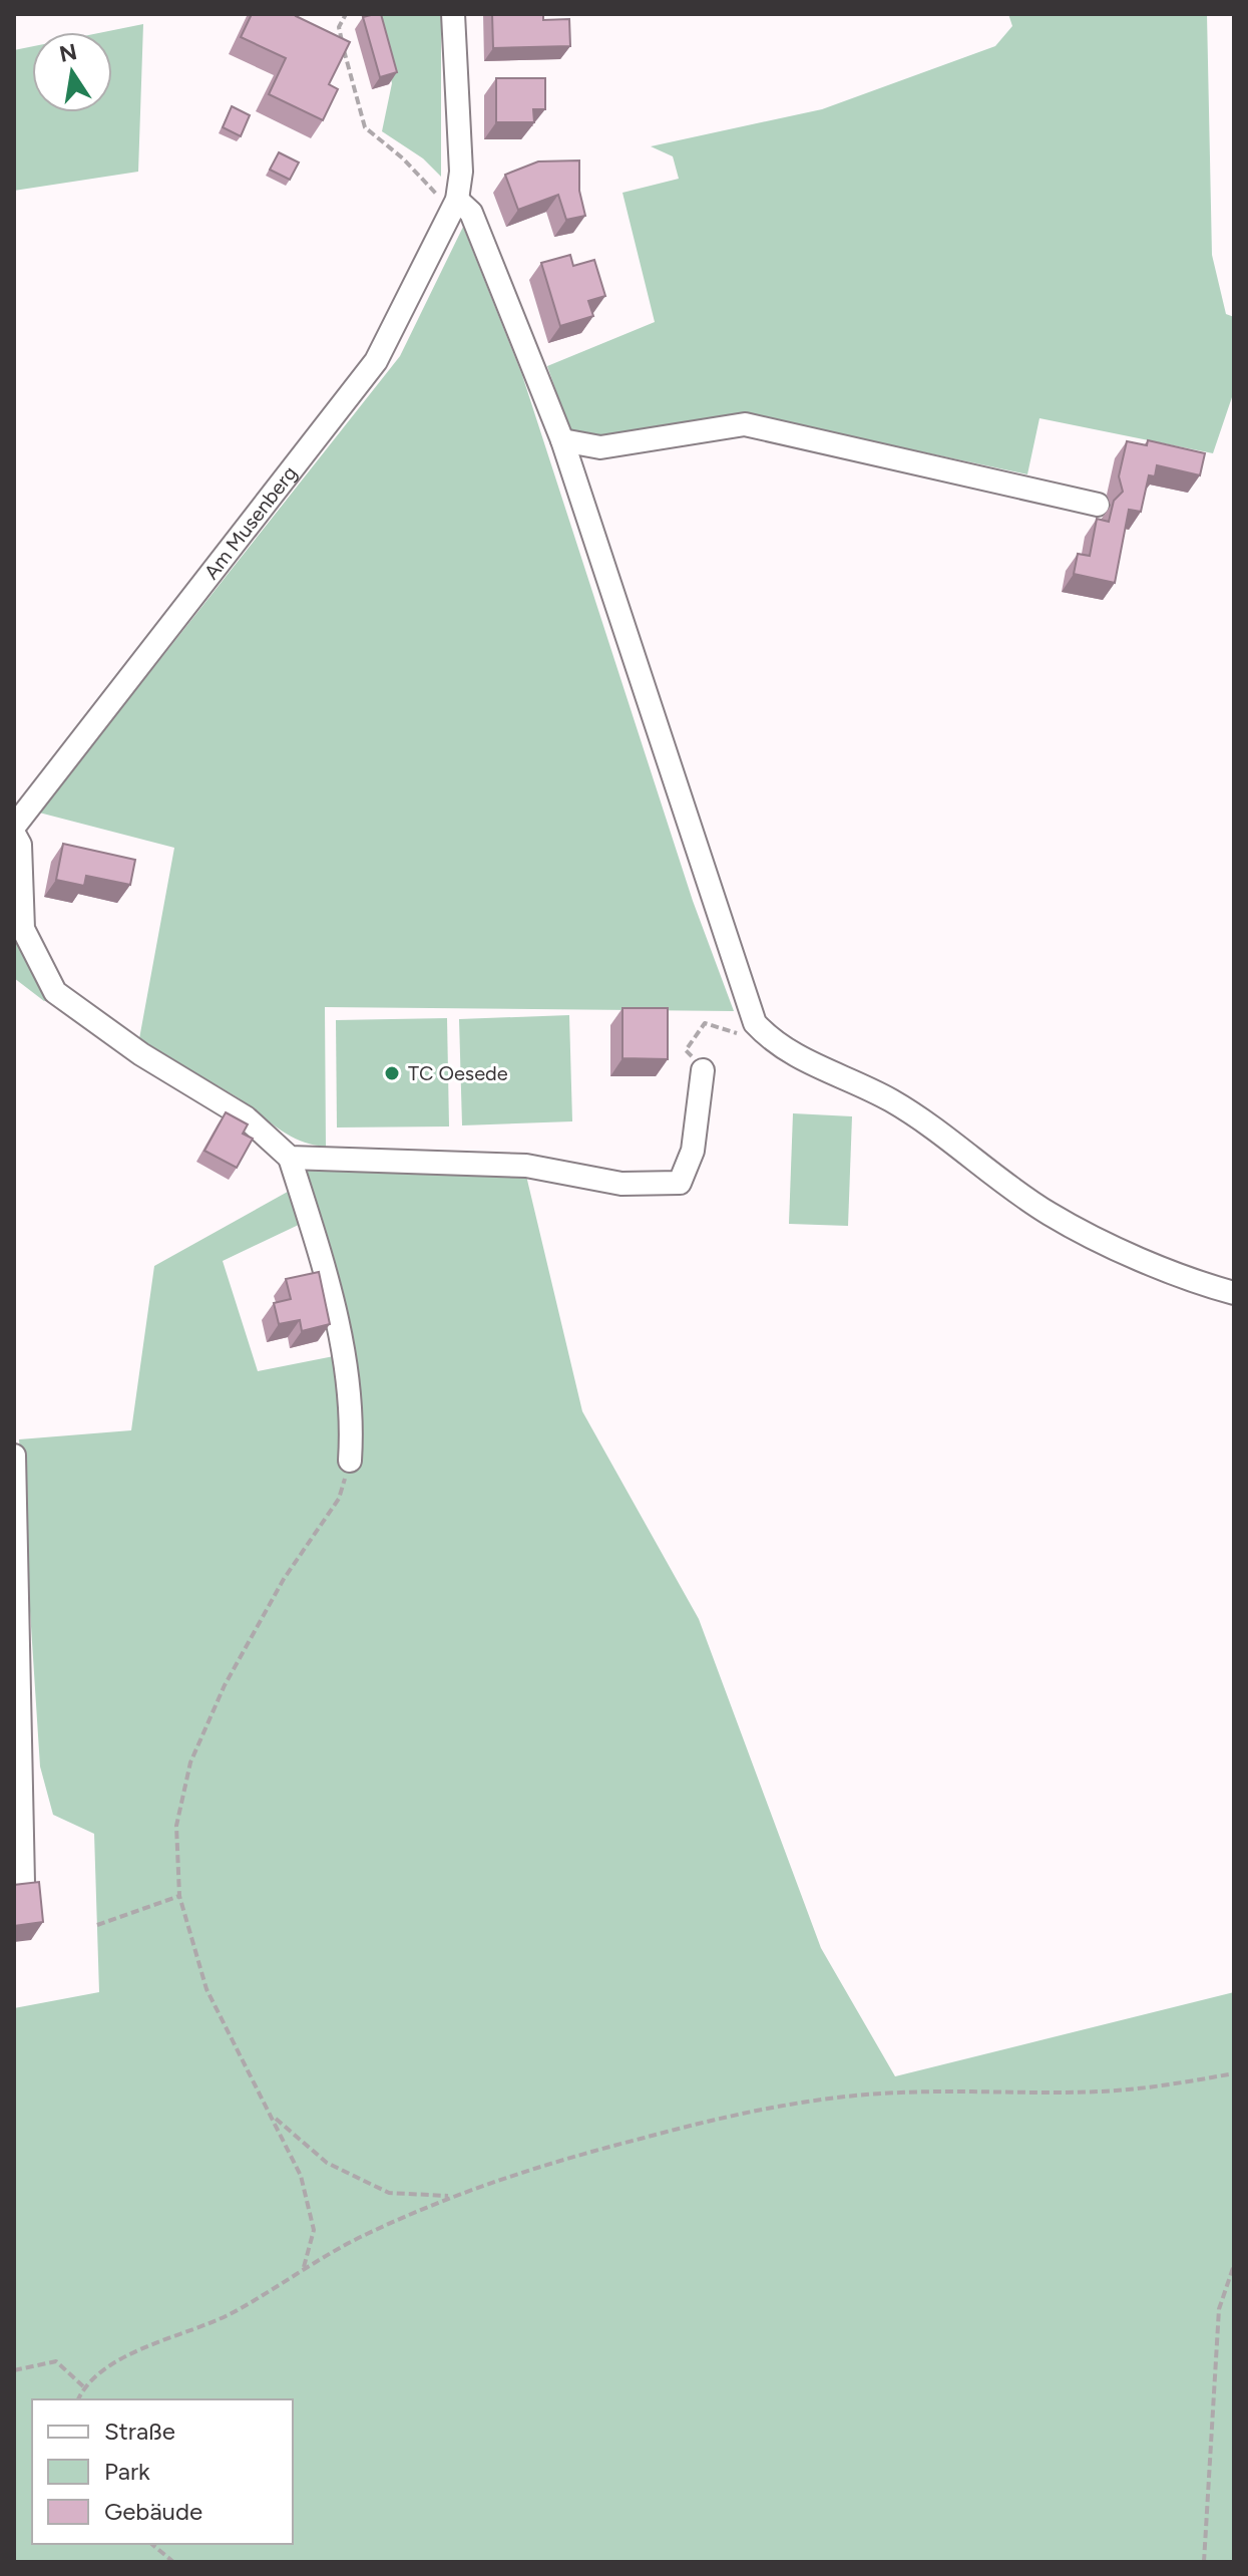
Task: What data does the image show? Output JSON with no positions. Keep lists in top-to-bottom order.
{
  "streets": {
    "street": ["Am Musenberg"]
  },
  "places": ["TC Oesede"],
  "legend": ["Straße", "Park", "Gebäude"],
  "north": "top"
}
